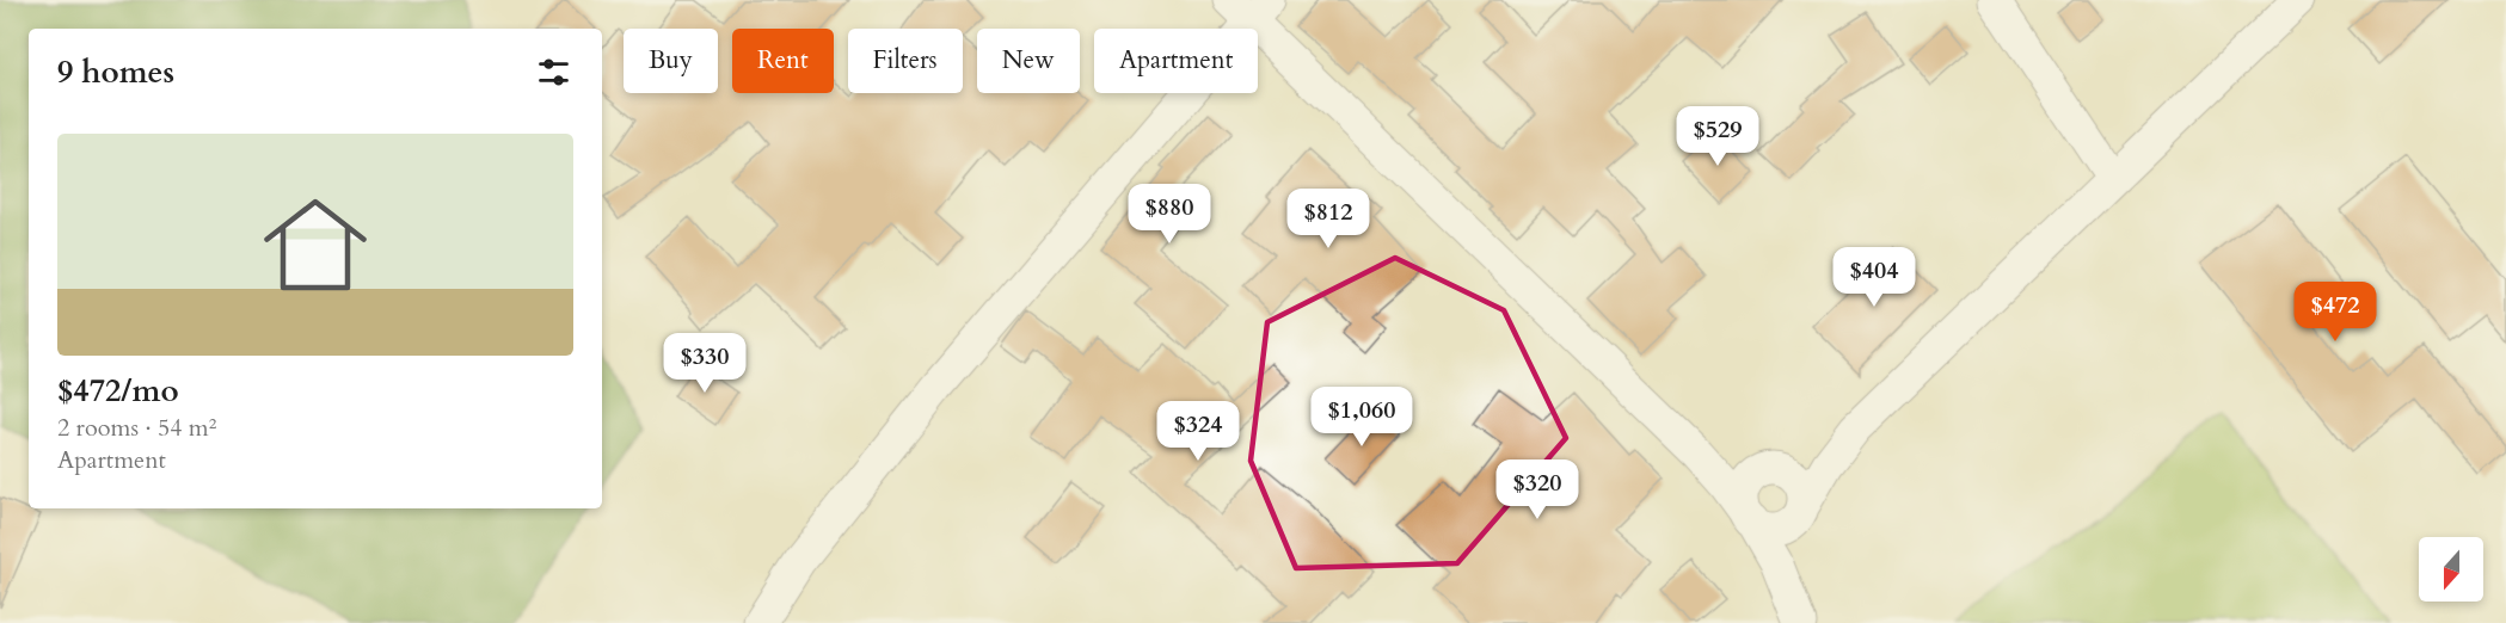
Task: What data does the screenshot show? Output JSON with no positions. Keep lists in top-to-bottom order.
{
  "north": "bottom",
  "page": {
    "chip": [
      "Buy",
      "Rent",
      "Filters",
      "New",
      "Apartment"
    ],
    "heading": "9 homes",
    "price": [
      "$529",
      "$880",
      "$812",
      "$404",
      "$472",
      "$330",
      "$1,060",
      "$324",
      "$320"
    ],
    "list": [
      {
        "name": "$472/mo",
        "note": "2 rooms · 54 m² · Apartment"
      }
    ]
  }
}
